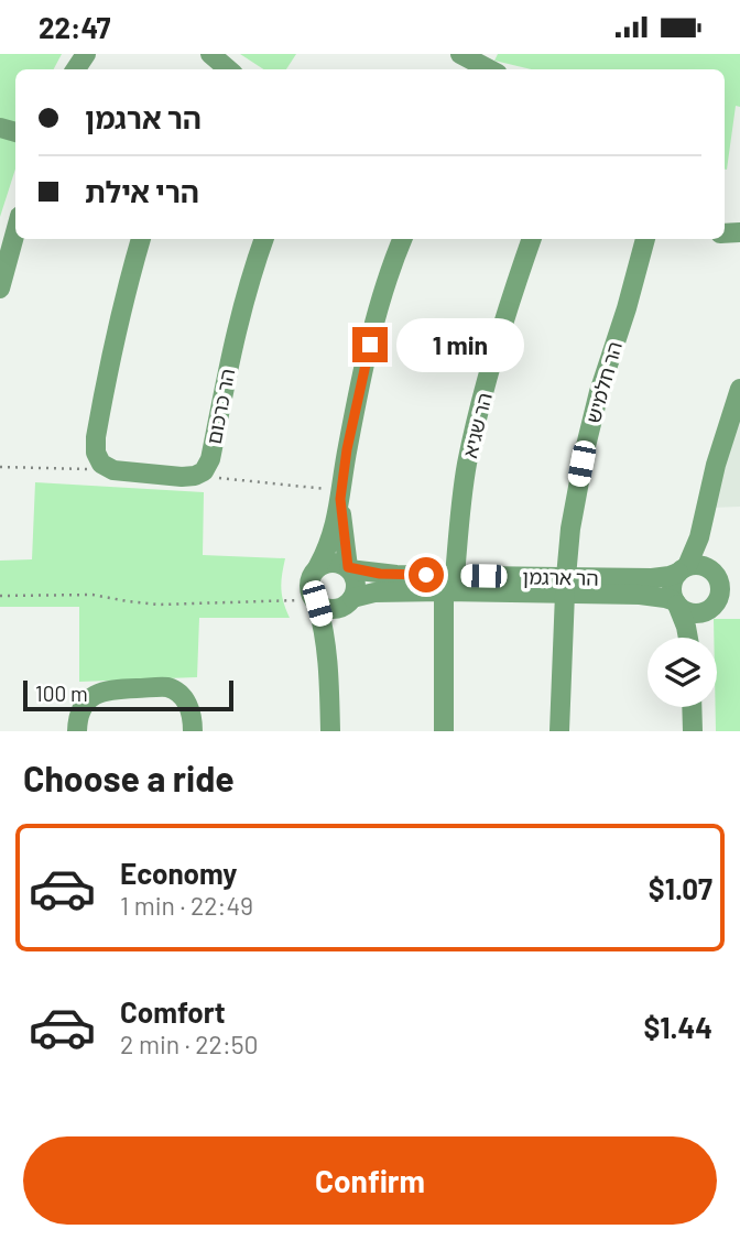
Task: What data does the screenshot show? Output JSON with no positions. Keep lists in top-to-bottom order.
{
  "streets": {
    "street": [
      "הר חלמיש",
      "הר כרכום",
      "הר שגיא",
      "הר ארגמן"
    ]
  },
  "crossings": [
    ["הר חלמיש", "הר ארגמן"],
    ["הר שגיא", "הר ארגמן"]
  ],
  "scale_bar": "100 m",
  "page": {
    "status": "22:47",
    "banner": ["הר ארגמן", "הרי אילת"],
    "bubble": "1 min",
    "scale": "100 m",
    "heading": "Choose a ride",
    "list": [
      {
        "name": "Economy",
        "note": "1 min · 22:49",
        "value": "$1.07"
      },
      {
        "name": "Comfort",
        "note": "2 min · 22:50",
        "value": "$1.44"
      }
    ],
    "buttons": "Confirm"
  }
}
